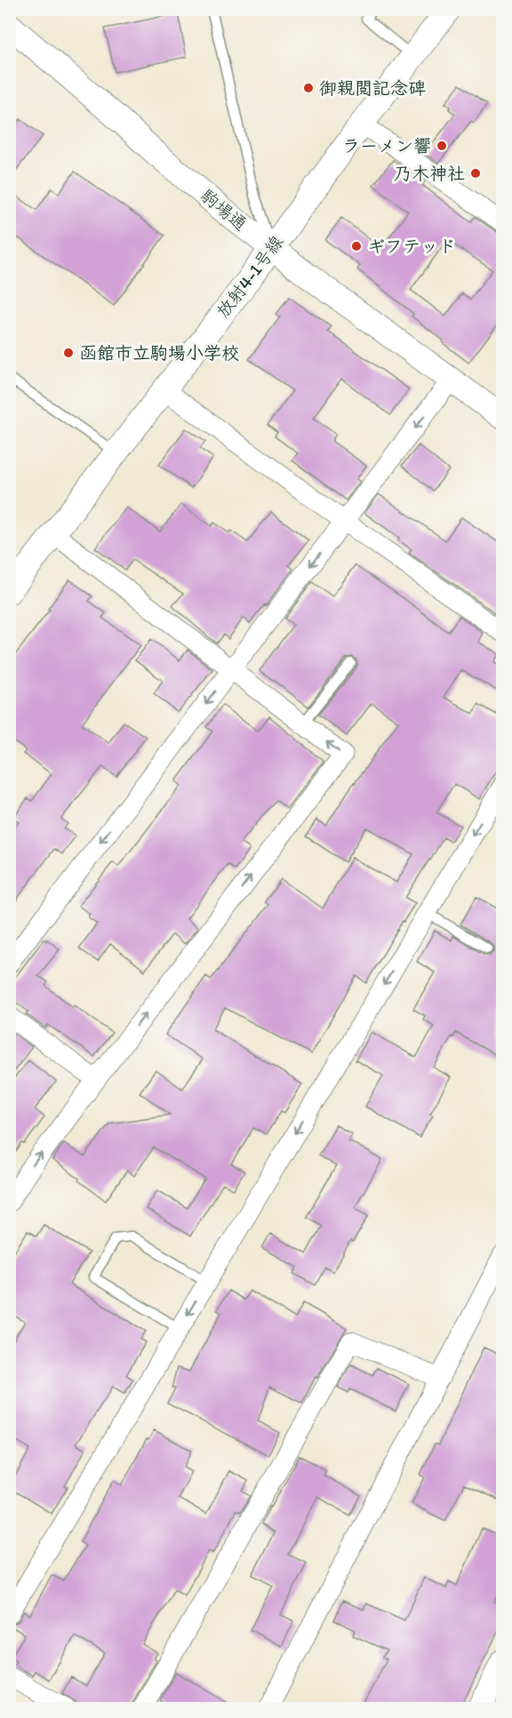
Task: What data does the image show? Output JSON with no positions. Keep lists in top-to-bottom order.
{
  "streets": {
    "street": ["駒場通", "放射4-1号線"]
  },
  "crossings": [
    ["駒場通", "放射4-1号線"]
  ],
  "places": [
    "御親閲記念碑",
    "ラーメン響",
    "乃木神社",
    "ギフテッド",
    "函館市立駒場小学校"
  ]
}
